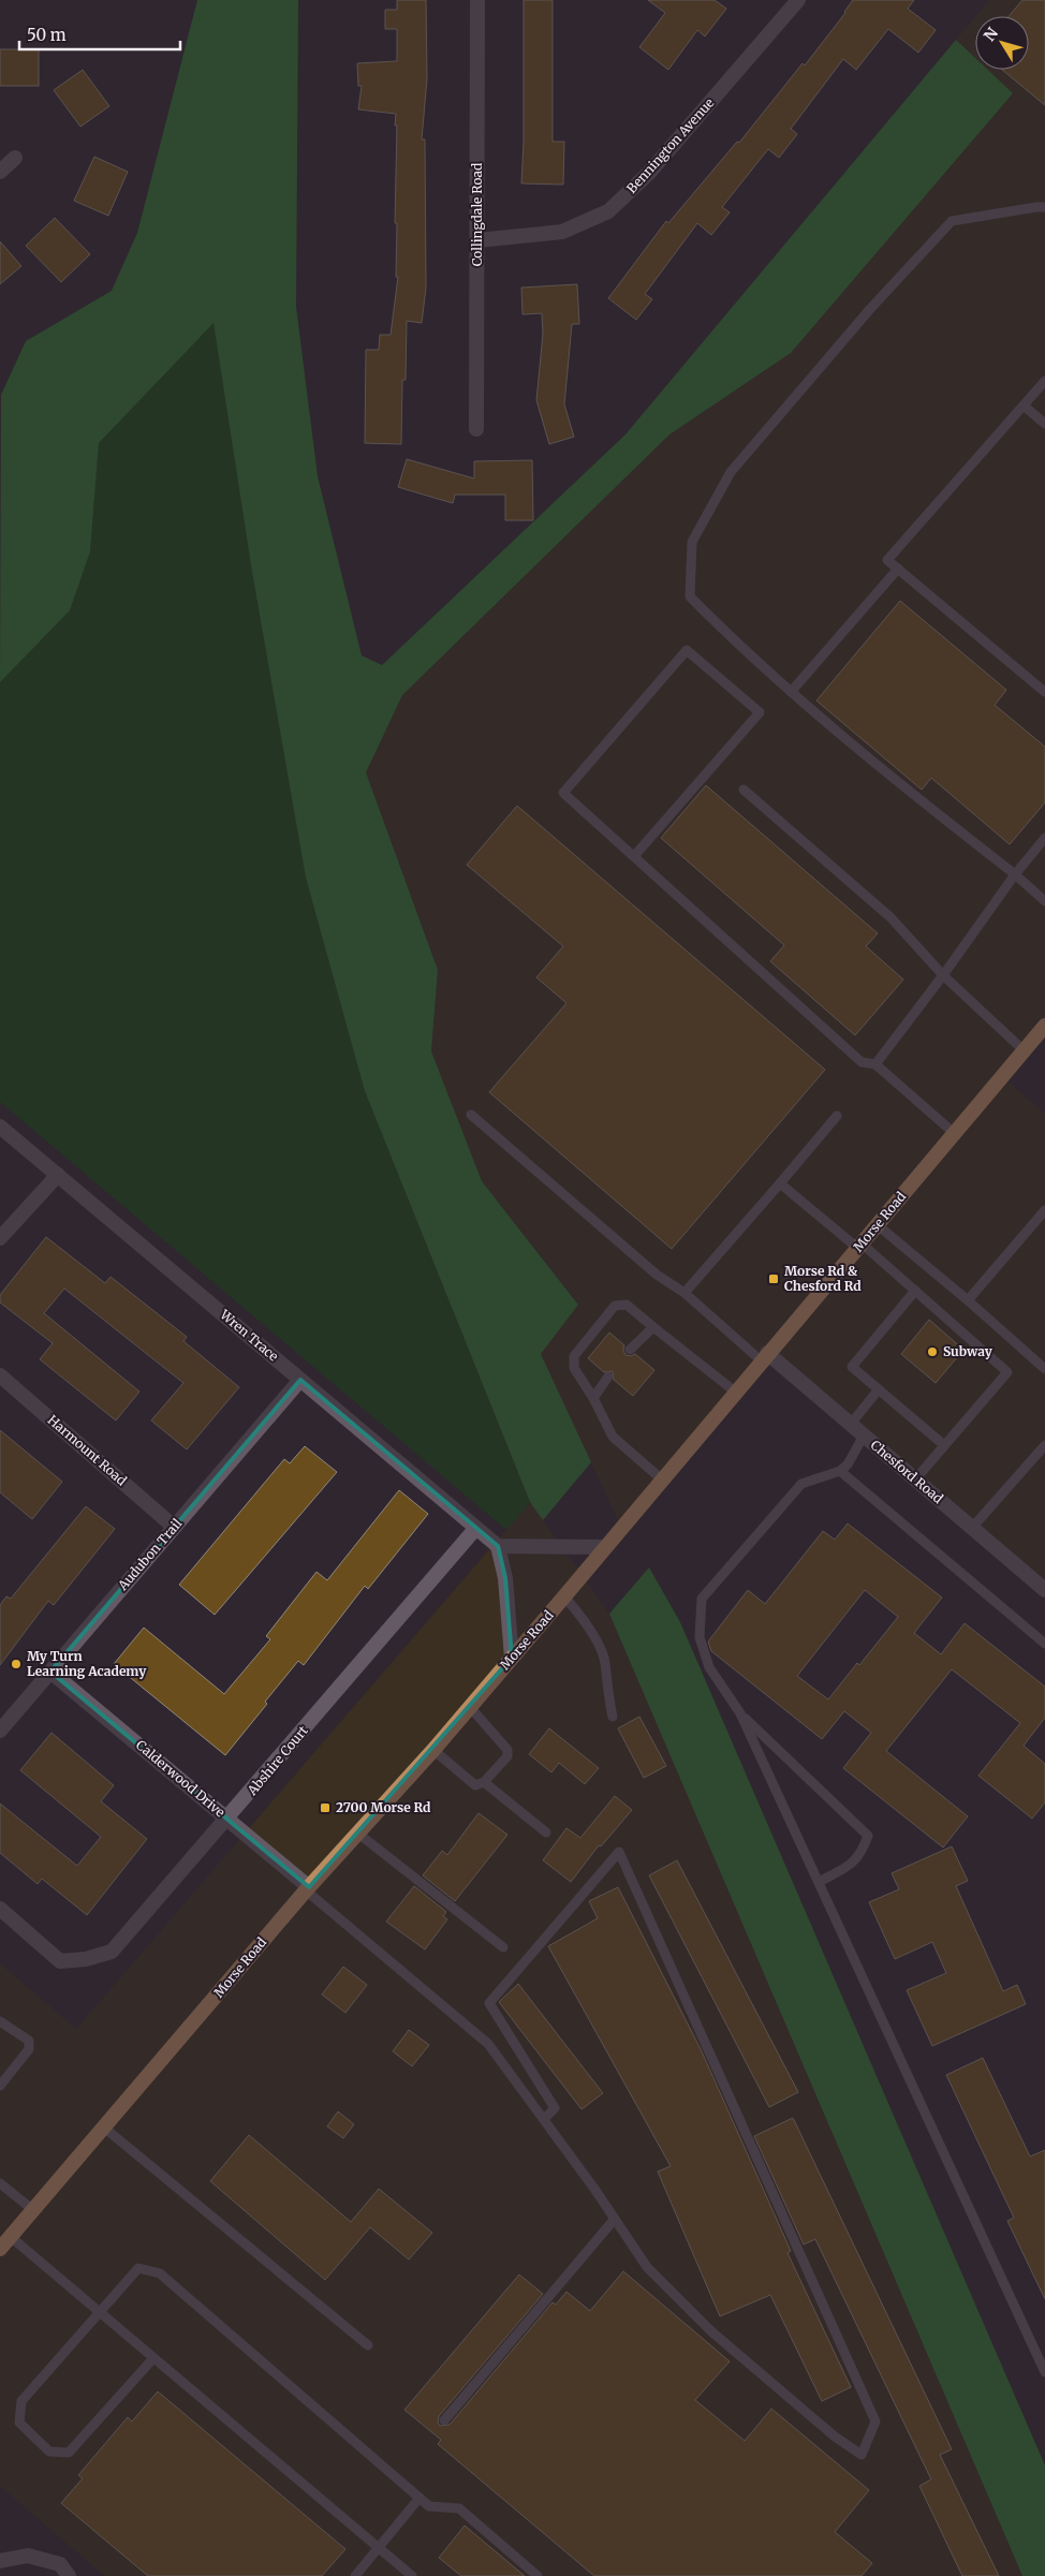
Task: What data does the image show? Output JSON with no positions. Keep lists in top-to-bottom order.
{
  "streets": {
    "main road": ["Morse Road"],
    "street": [
      "Bennington Avenue",
      "Collingdale Road",
      "Wren Trace",
      "Harmount Road",
      "Chesford Road",
      "Audubon Trail",
      "Abshire Court",
      "Calderwood Drive"
    ]
  },
  "crossings": [
    ["Bennington Avenue", "Collingdale Road"],
    ["Morse Road", "Chesford Road"],
    ["Morse Road", "Calderwood Drive"],
    ["Wren Trace", "Audubon Trail"],
    ["Wren Trace", "Abshire Court"],
    ["Harmount Road", "Audubon Trail"],
    ["Audubon Trail", "Calderwood Drive"],
    ["Abshire Court", "Calderwood Drive"]
  ],
  "places": {
    "transit": ["Morse Rd & Chesford Rd", "2700 Morse Rd"],
    "other": ["Subway", "My Turn Learning Academy"]
  },
  "scale_bar": "50 m",
  "north": "top left"
}
